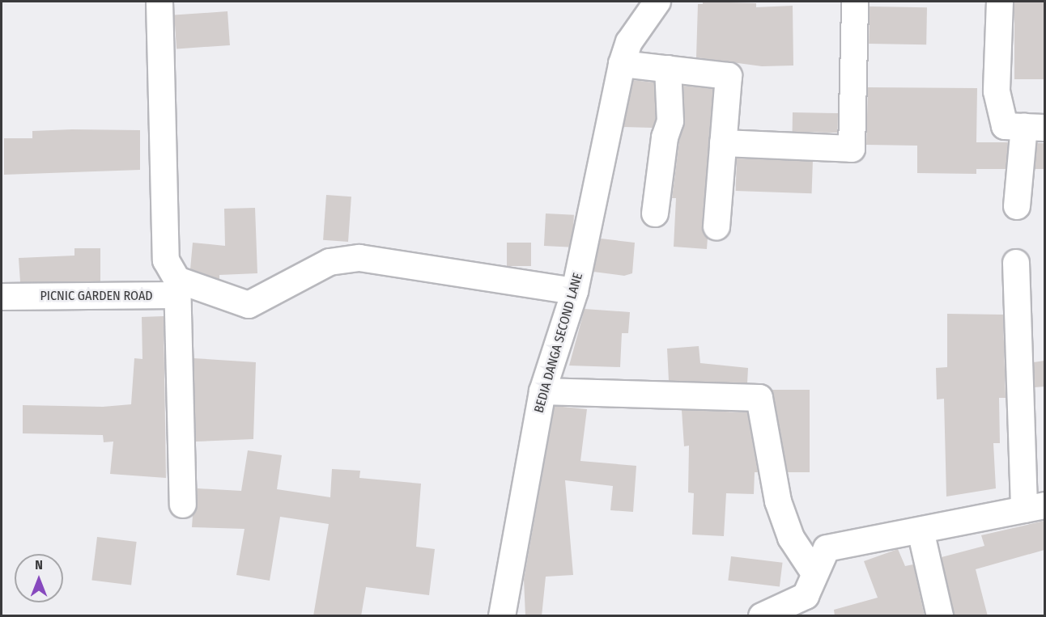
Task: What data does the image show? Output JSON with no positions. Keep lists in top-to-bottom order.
{
  "streets": {
    "street": ["PICNIC GARDEN ROAD", "BEDIA DANGA SECOND LANE"]
  },
  "north": "top"
}
